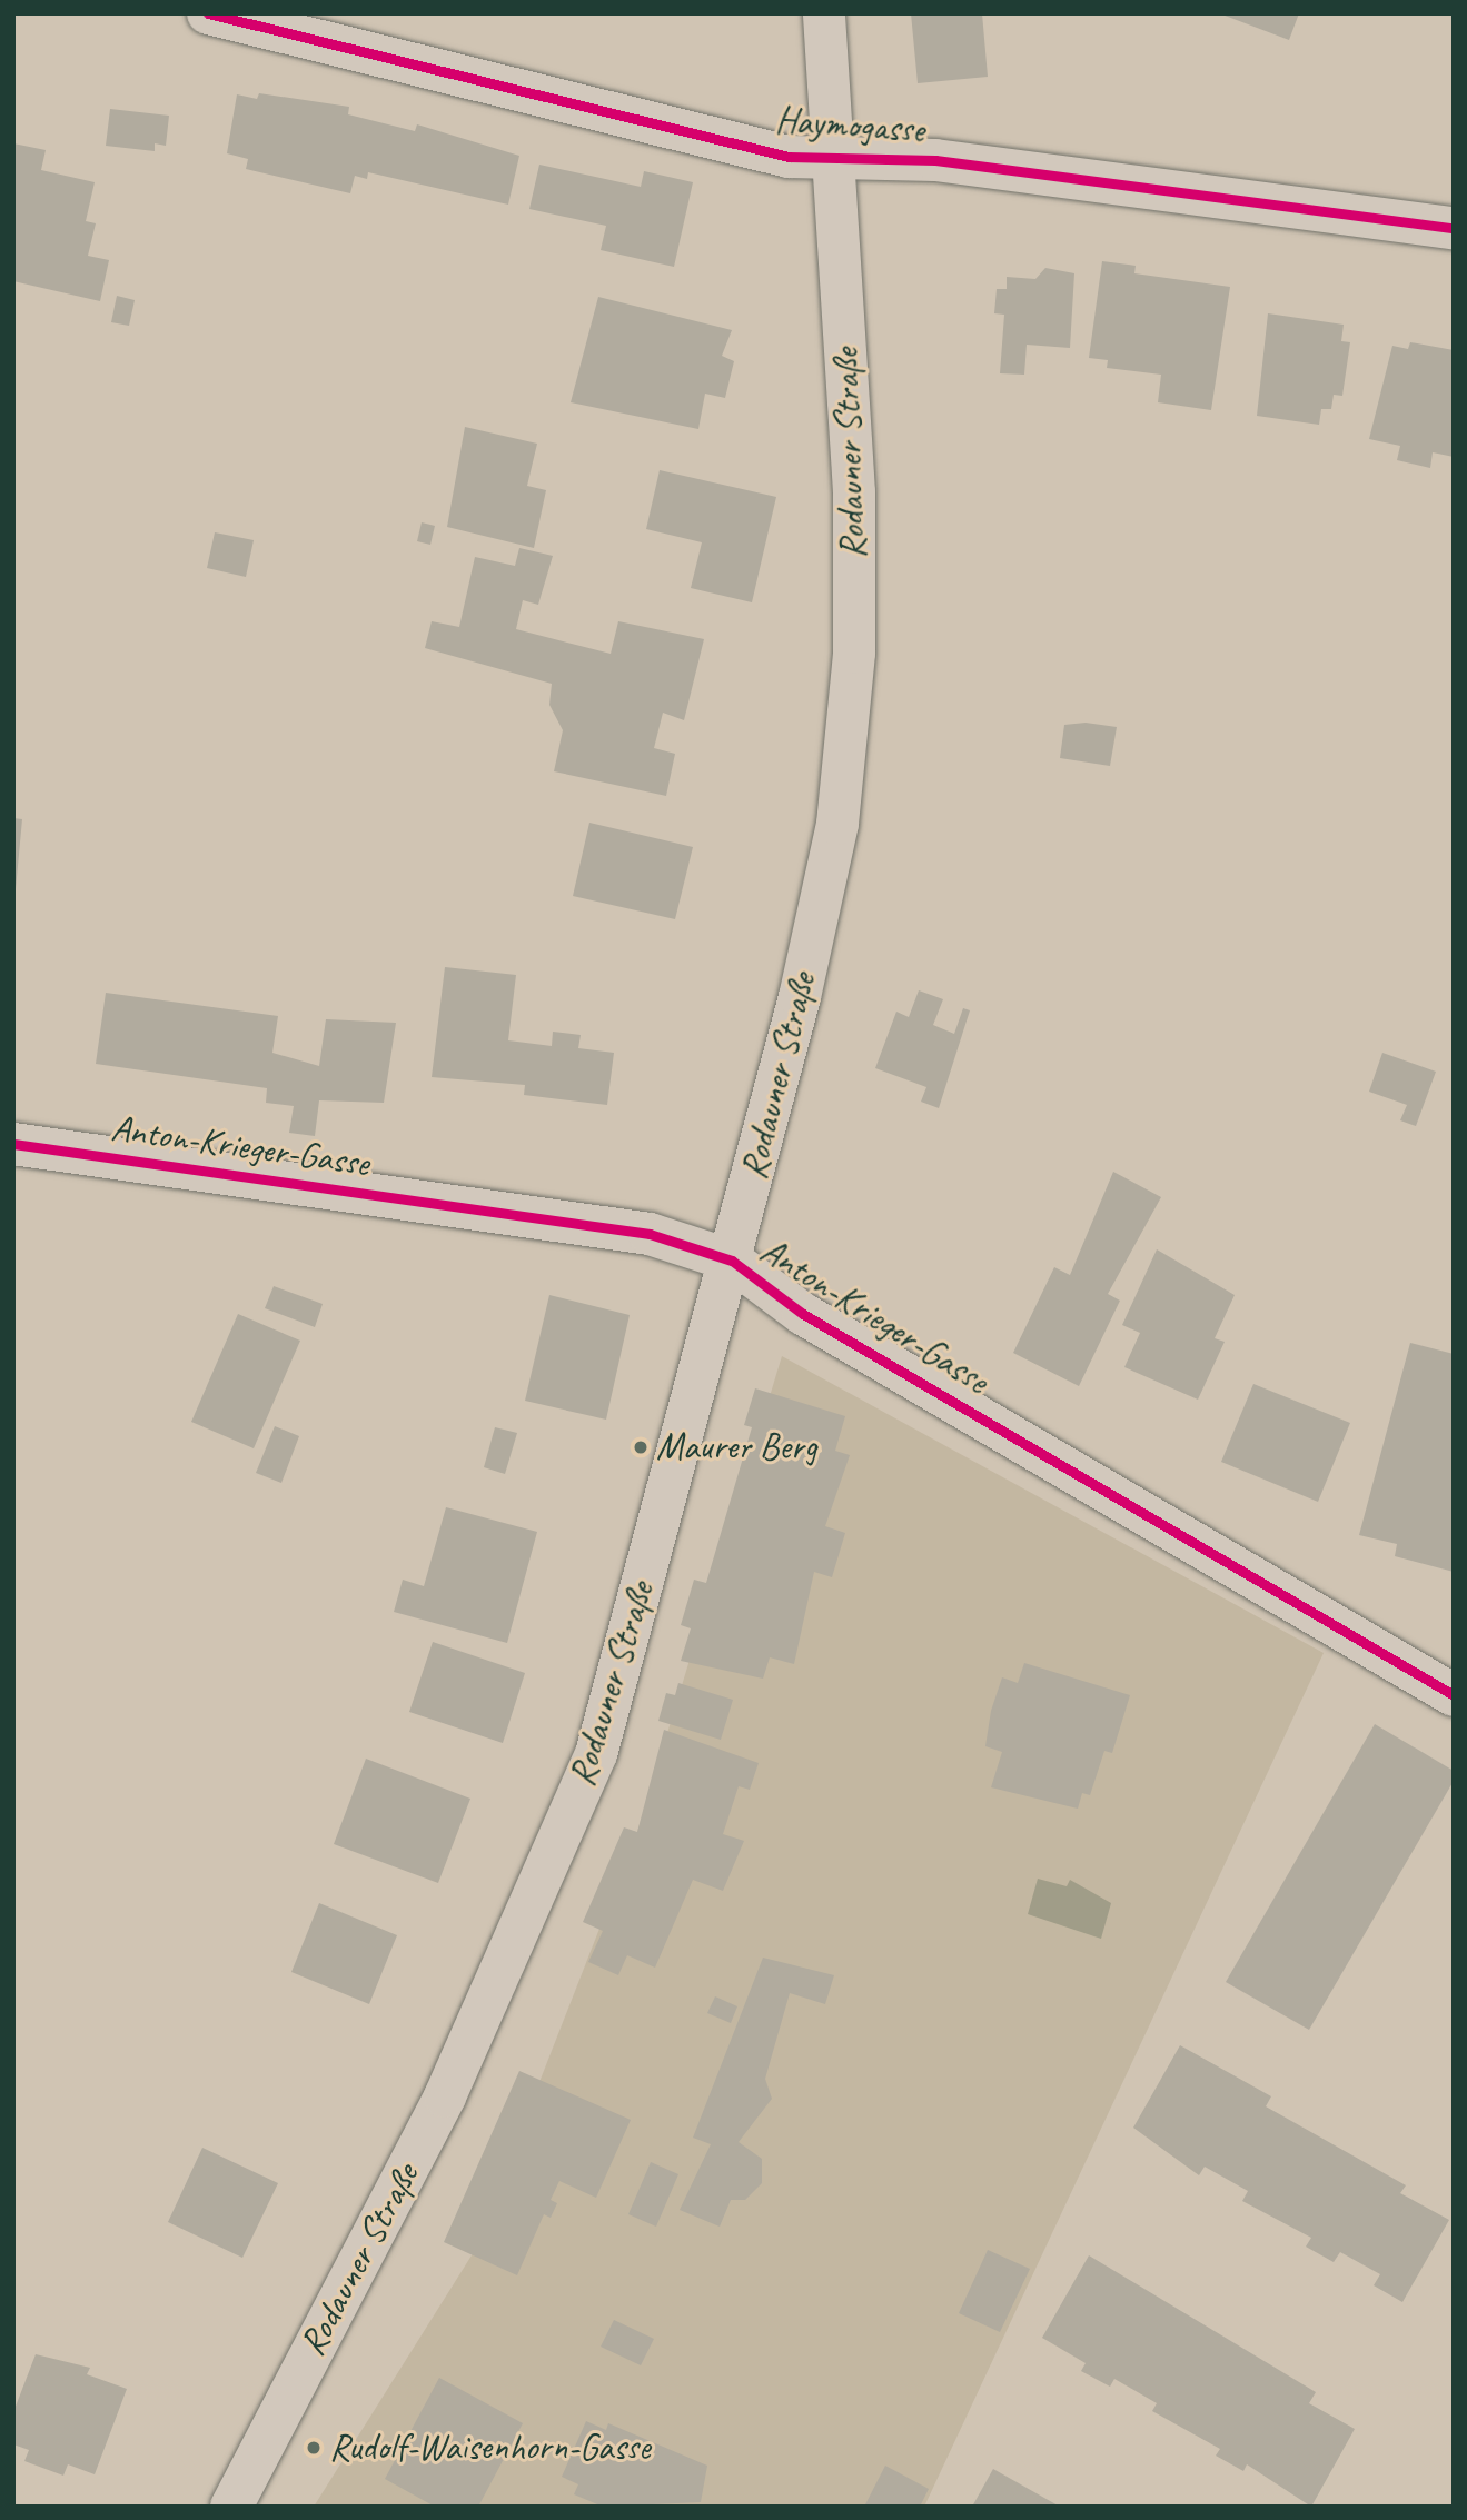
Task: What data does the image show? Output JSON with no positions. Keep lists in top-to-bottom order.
{
  "streets": {
    "street": ["Haymogasse", "Rodauner Straße", "Anton-Krieger-Gasse"]
  },
  "crossings": [
    ["Haymogasse", "Rodauner Straße"],
    ["Rodauner Straße", "Anton-Krieger-Gasse"]
  ],
  "places": ["Maurer Berg", "Rudolf-Waisenhorn-Gasse"]
}
